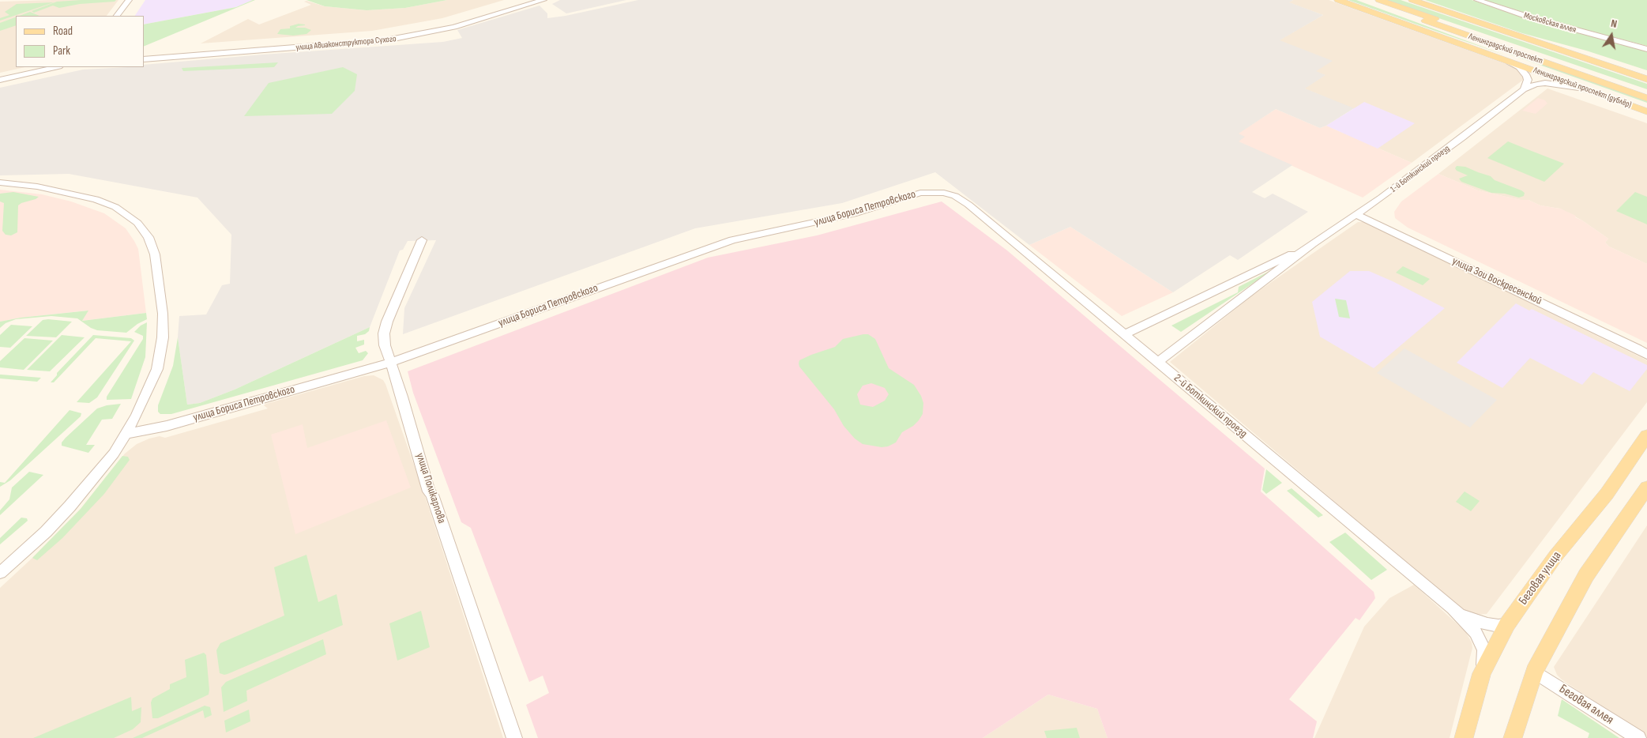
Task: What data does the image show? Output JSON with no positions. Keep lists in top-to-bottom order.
{
  "streets": {
    "main road": ["Ленинградский проспект", "Ленинградский проспект (дублёр)", "Беговая улица"],
    "street": [
      "Московская аллея",
      "улица Авиаконструктора Сухого",
      "1-й Боткинский проезд",
      "улица Бориса Петровского",
      "улица Зои Воскресенской",
      "2-й Боткинский проезд",
      "улица Поликарпова",
      "Беговая аллея"
    ]
  },
  "crossings": [
    ["Ленинградский проспект (дублёр)", "1-й Боткинский проезд"],
    ["1-й Боткинский проезд", "улица Зои Воскресенской"],
    ["1-й Боткинский проезд", "2-й Боткинский проезд"],
    ["улица Бориса Петровского", "2-й Боткинский проезд"],
    ["улица Бориса Петровского", "улица Поликарпова"],
    ["2-й Боткинский проезд", "Беговая улица"]
  ],
  "legend": ["Road", "Park"],
  "north": "top"
}
